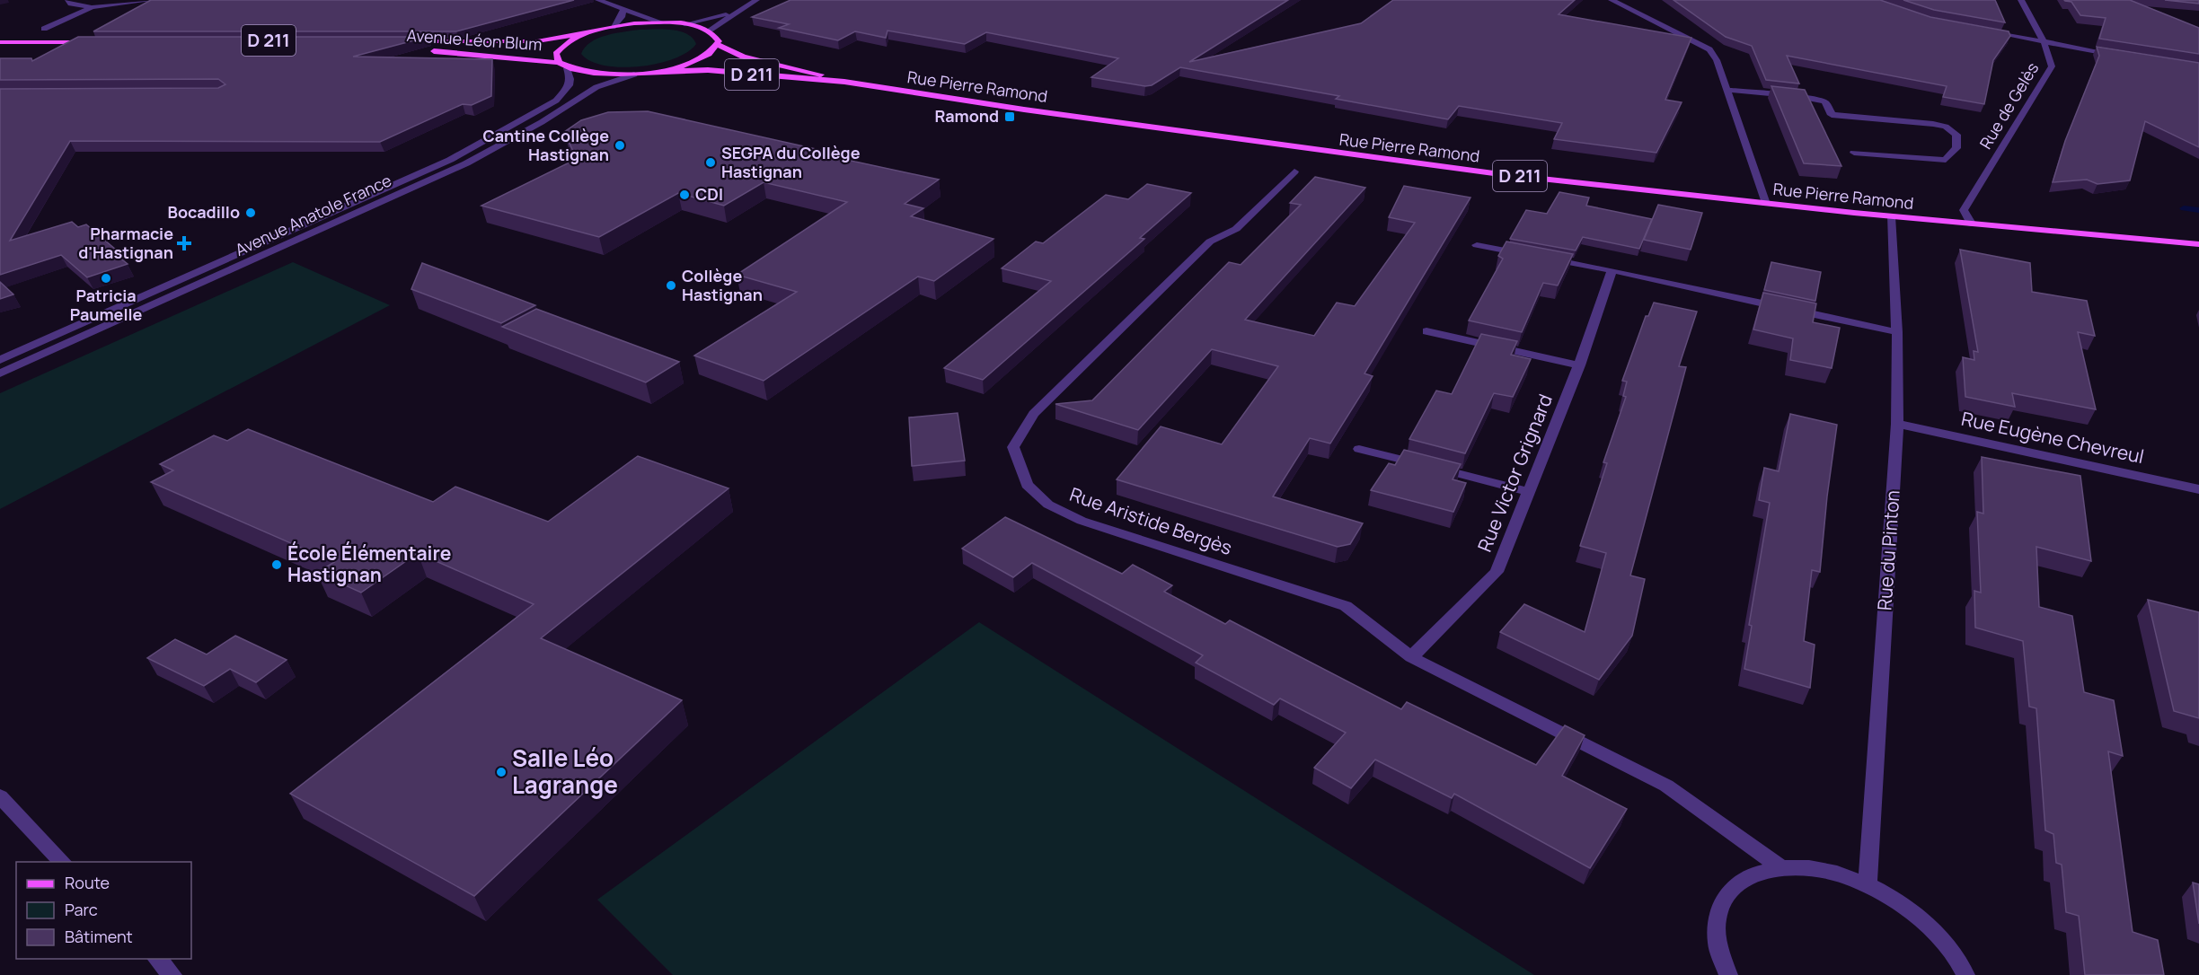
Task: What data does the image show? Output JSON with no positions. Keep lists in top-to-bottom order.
{
  "streets": {
    "main road": ["D 211", "Avenue Léon Blum", "Rue Pierre Ramond"],
    "street": [
      "Rue de Gelès",
      "Avenue Anatole France",
      "Rue Eugène Chevreul",
      "Rue Victor Grignard",
      "Rue Aristide Bergès",
      "Rue du Pinton"
    ]
  },
  "crossings": [
    ["Avenue Léon Blum", "Rue Pierre Ramond"],
    ["Avenue Léon Blum", "Avenue Anatole France"],
    ["Rue Pierre Ramond", "Rue de Gelès"],
    ["Rue Pierre Ramond", "Rue du Pinton"],
    ["Rue Eugène Chevreul", "Rue du Pinton"],
    ["Rue Victor Grignard", "Rue Aristide Bergès"]
  ],
  "places": {
    "transit": ["Ramond"],
    "other": [
      "Cantine Collège Hastignan",
      "SEGPA du Collège Hastignan",
      "CDI",
      "Bocadillo",
      "Patricia Paumelle",
      "Collège Hastignan",
      "École Élémentaire Hastignan",
      "Salle Léo Lagrange"
    ],
    "health": ["Pharmacie d'Hastignan"]
  },
  "legend": ["Route", "Parc", "Bâtiment"]
}
